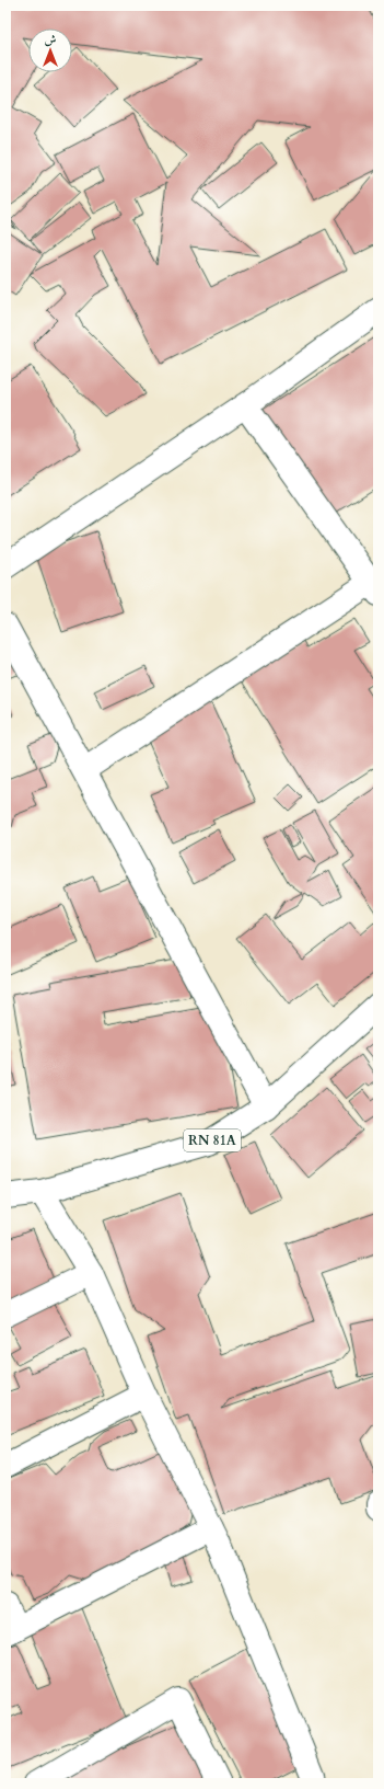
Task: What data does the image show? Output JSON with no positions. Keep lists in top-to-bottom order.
{
  "streets": {
    "street": ["RN 81A"]
  },
  "north": "top"
}
